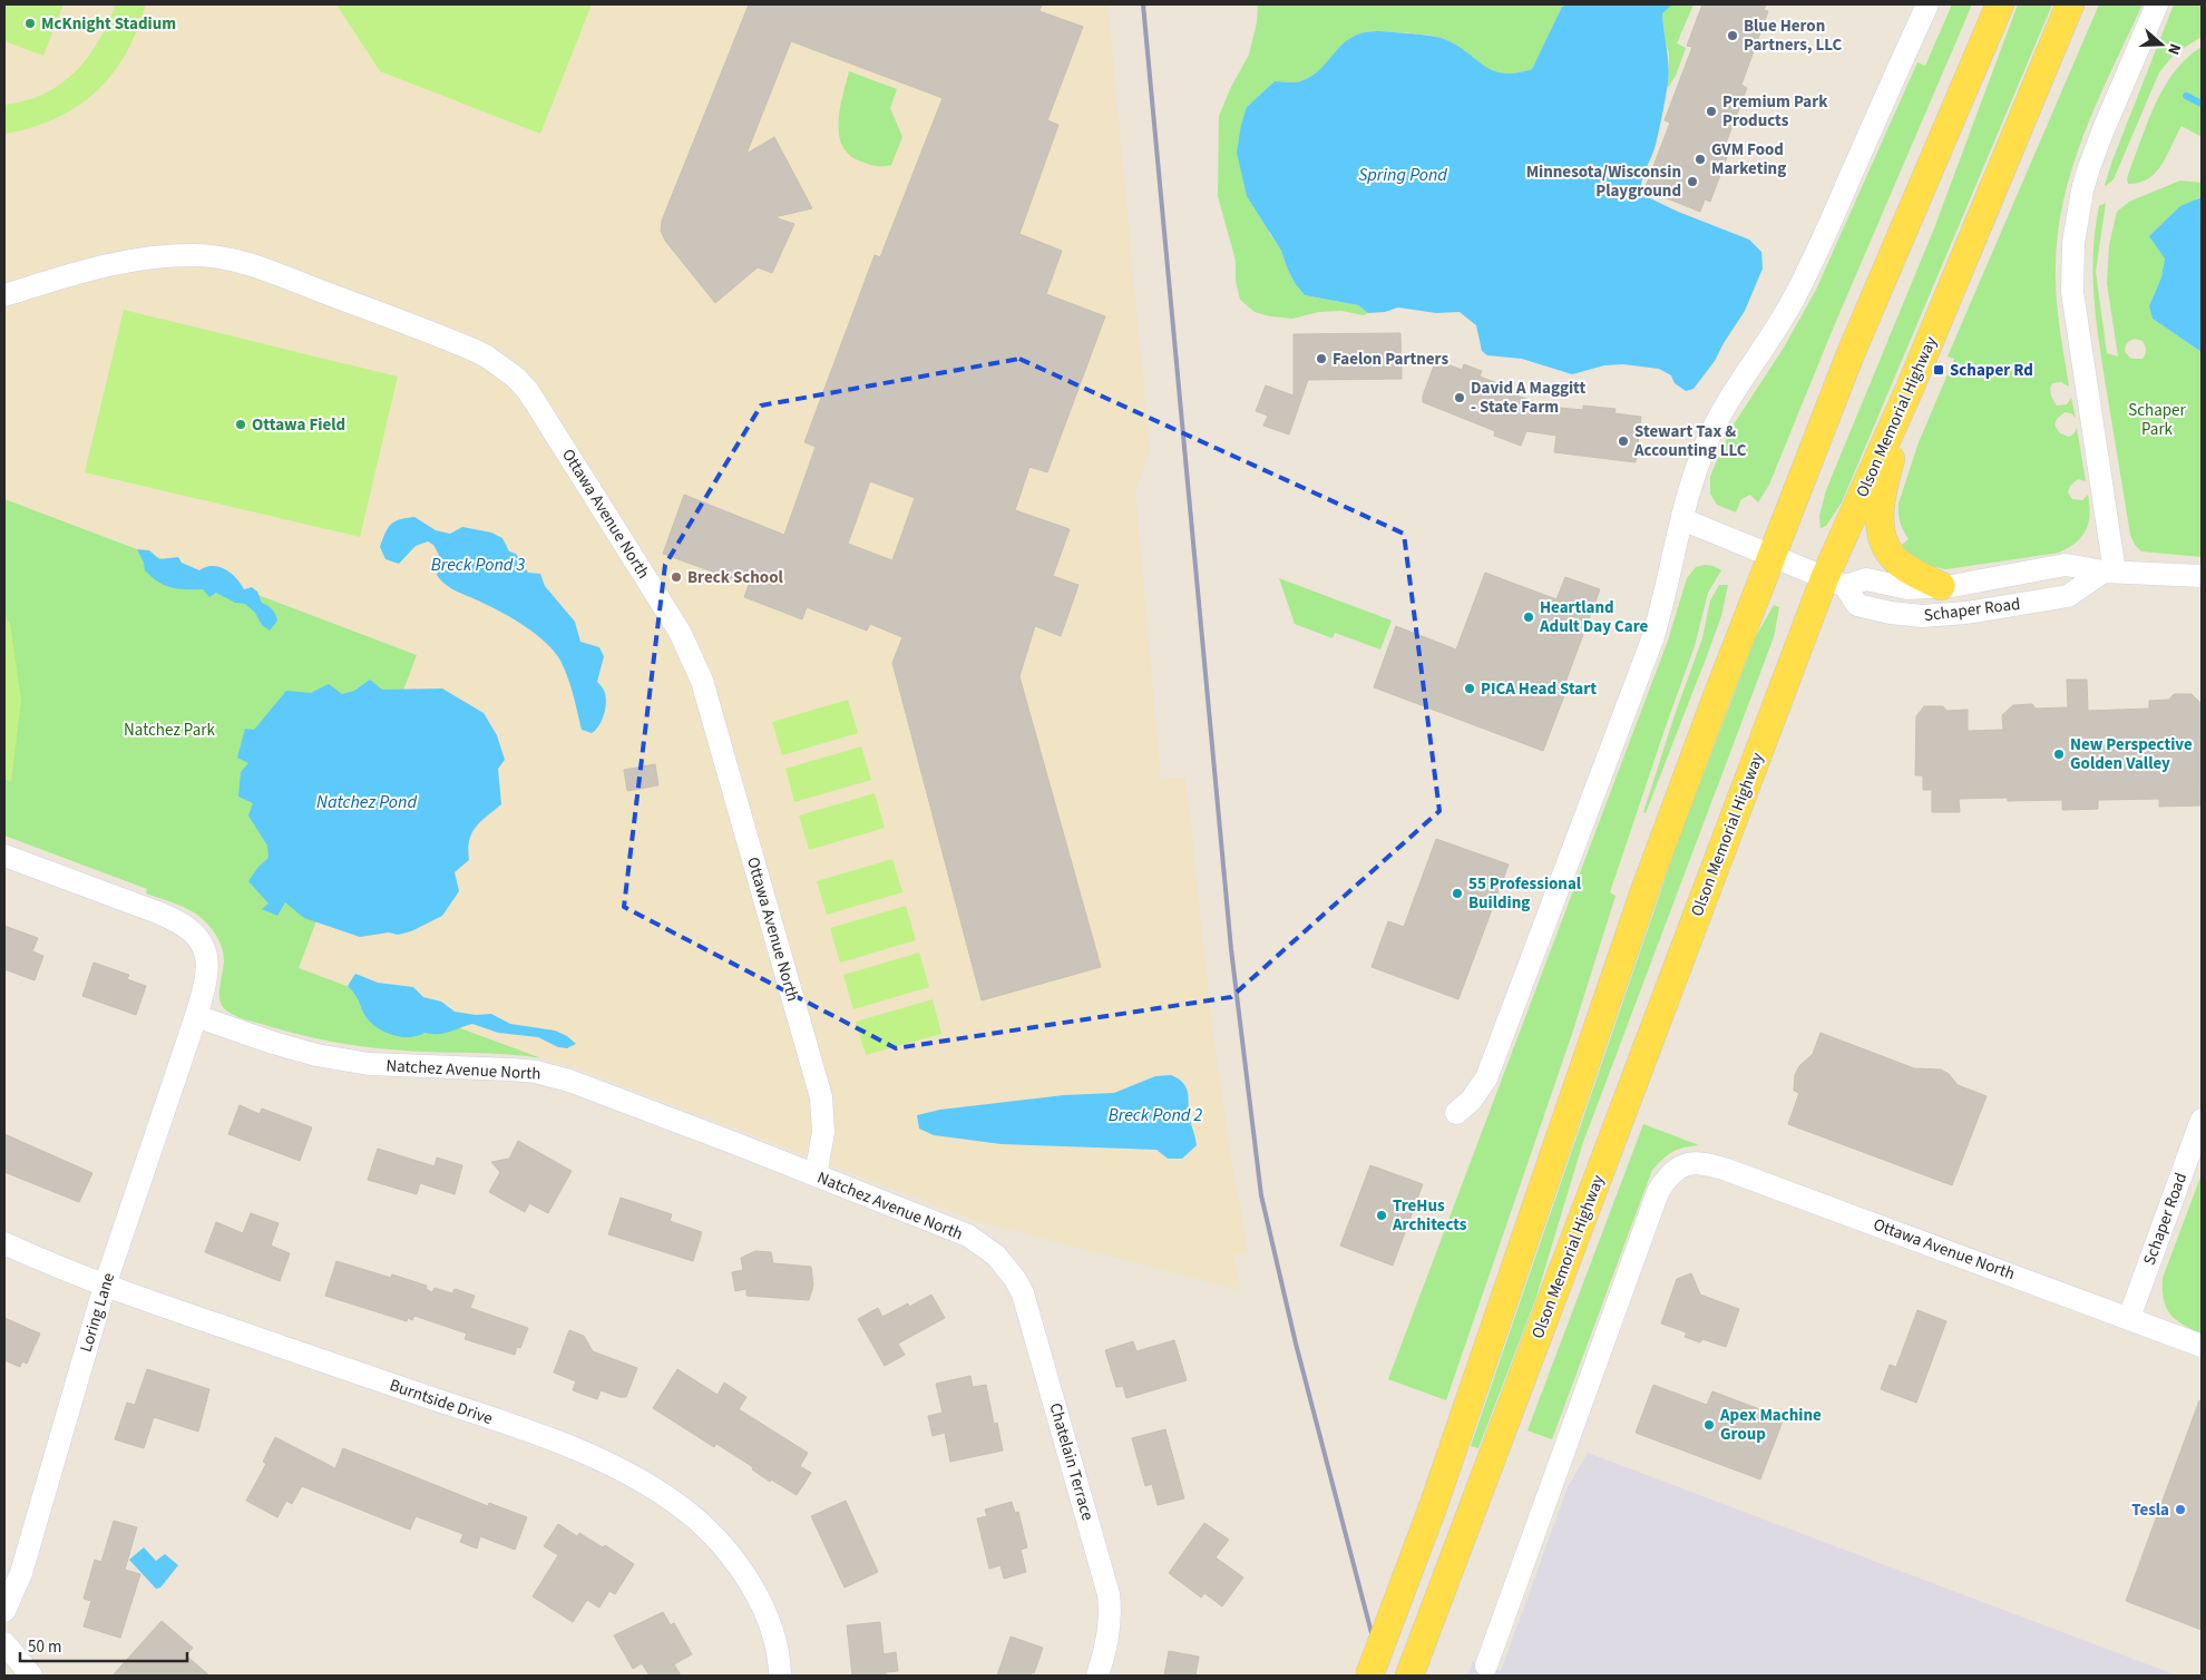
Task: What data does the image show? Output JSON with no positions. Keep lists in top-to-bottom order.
{
  "streets": {
    "main road": ["Olson Memorial Highway"],
    "street": [
      "Ottawa Avenue North",
      "Schaper Road",
      "Natchez Avenue North",
      "Loring Lane",
      "Burntside Drive",
      "Chatelain Terrace"
    ]
  },
  "crossings": [
    ["Olson Memorial Highway", "Schaper Road"],
    ["Ottawa Avenue North", "Schaper Road"],
    ["Ottawa Avenue North", "Natchez Avenue North"],
    ["Natchez Avenue North", "Loring Lane"],
    ["Natchez Avenue North", "Chatelain Terrace"],
    ["Loring Lane", "Burntside Drive"]
  ],
  "water": [
    "Spring Pond",
    "Breck Pond 3",
    "Natchez Pond",
    "Breck Pond 2"
  ],
  "parks": ["Schaper Park", "Natchez Park"],
  "places": {
    "other": [
      "McKnight Stadium",
      "Blue Heron Partners, LLC",
      "Premium Park Products",
      "GVM Food Marketing",
      "Minnesota/Wisconsin Playground",
      "Faelon Partners",
      "David A Maggitt - State Farm",
      "Ottawa Field",
      "Stewart Tax & Accounting LLC",
      "Breck School",
      "Heartland Adult Day Care",
      "PICA Head Start",
      "New Perspective Golden Valley",
      "55 Professional Building",
      "TreHus Architects",
      "Apex Machine Group",
      "Tesla"
    ],
    "transit": ["Schaper Rd"]
  },
  "scale_bar": "50 m",
  "north": "right"
}
